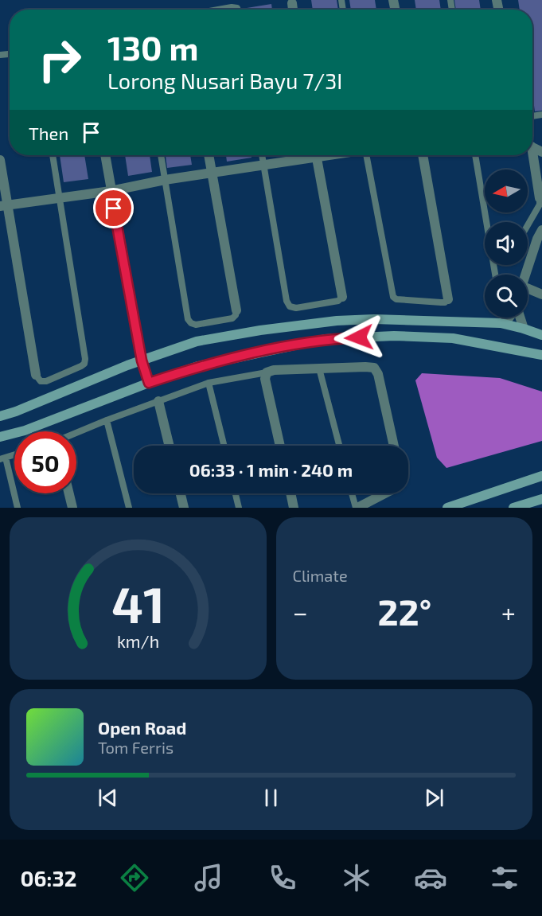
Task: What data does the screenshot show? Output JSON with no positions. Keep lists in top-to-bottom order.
{
  "north": "left",
  "page": {
    "turn": ["130 m", "Lorong Nusari Bayu 7/3I"],
    "then": "Then",
    "limit": "50",
    "trip": "06:33 · 1 min · 240 m",
    "tile": "Climate",
    "heat": ["−", "22°", "+"],
    "song": ["Open Road", "Tom Ferris"],
    "tabs": "06:32",
    "gauge": ["41", "km/h"]
  }
}
